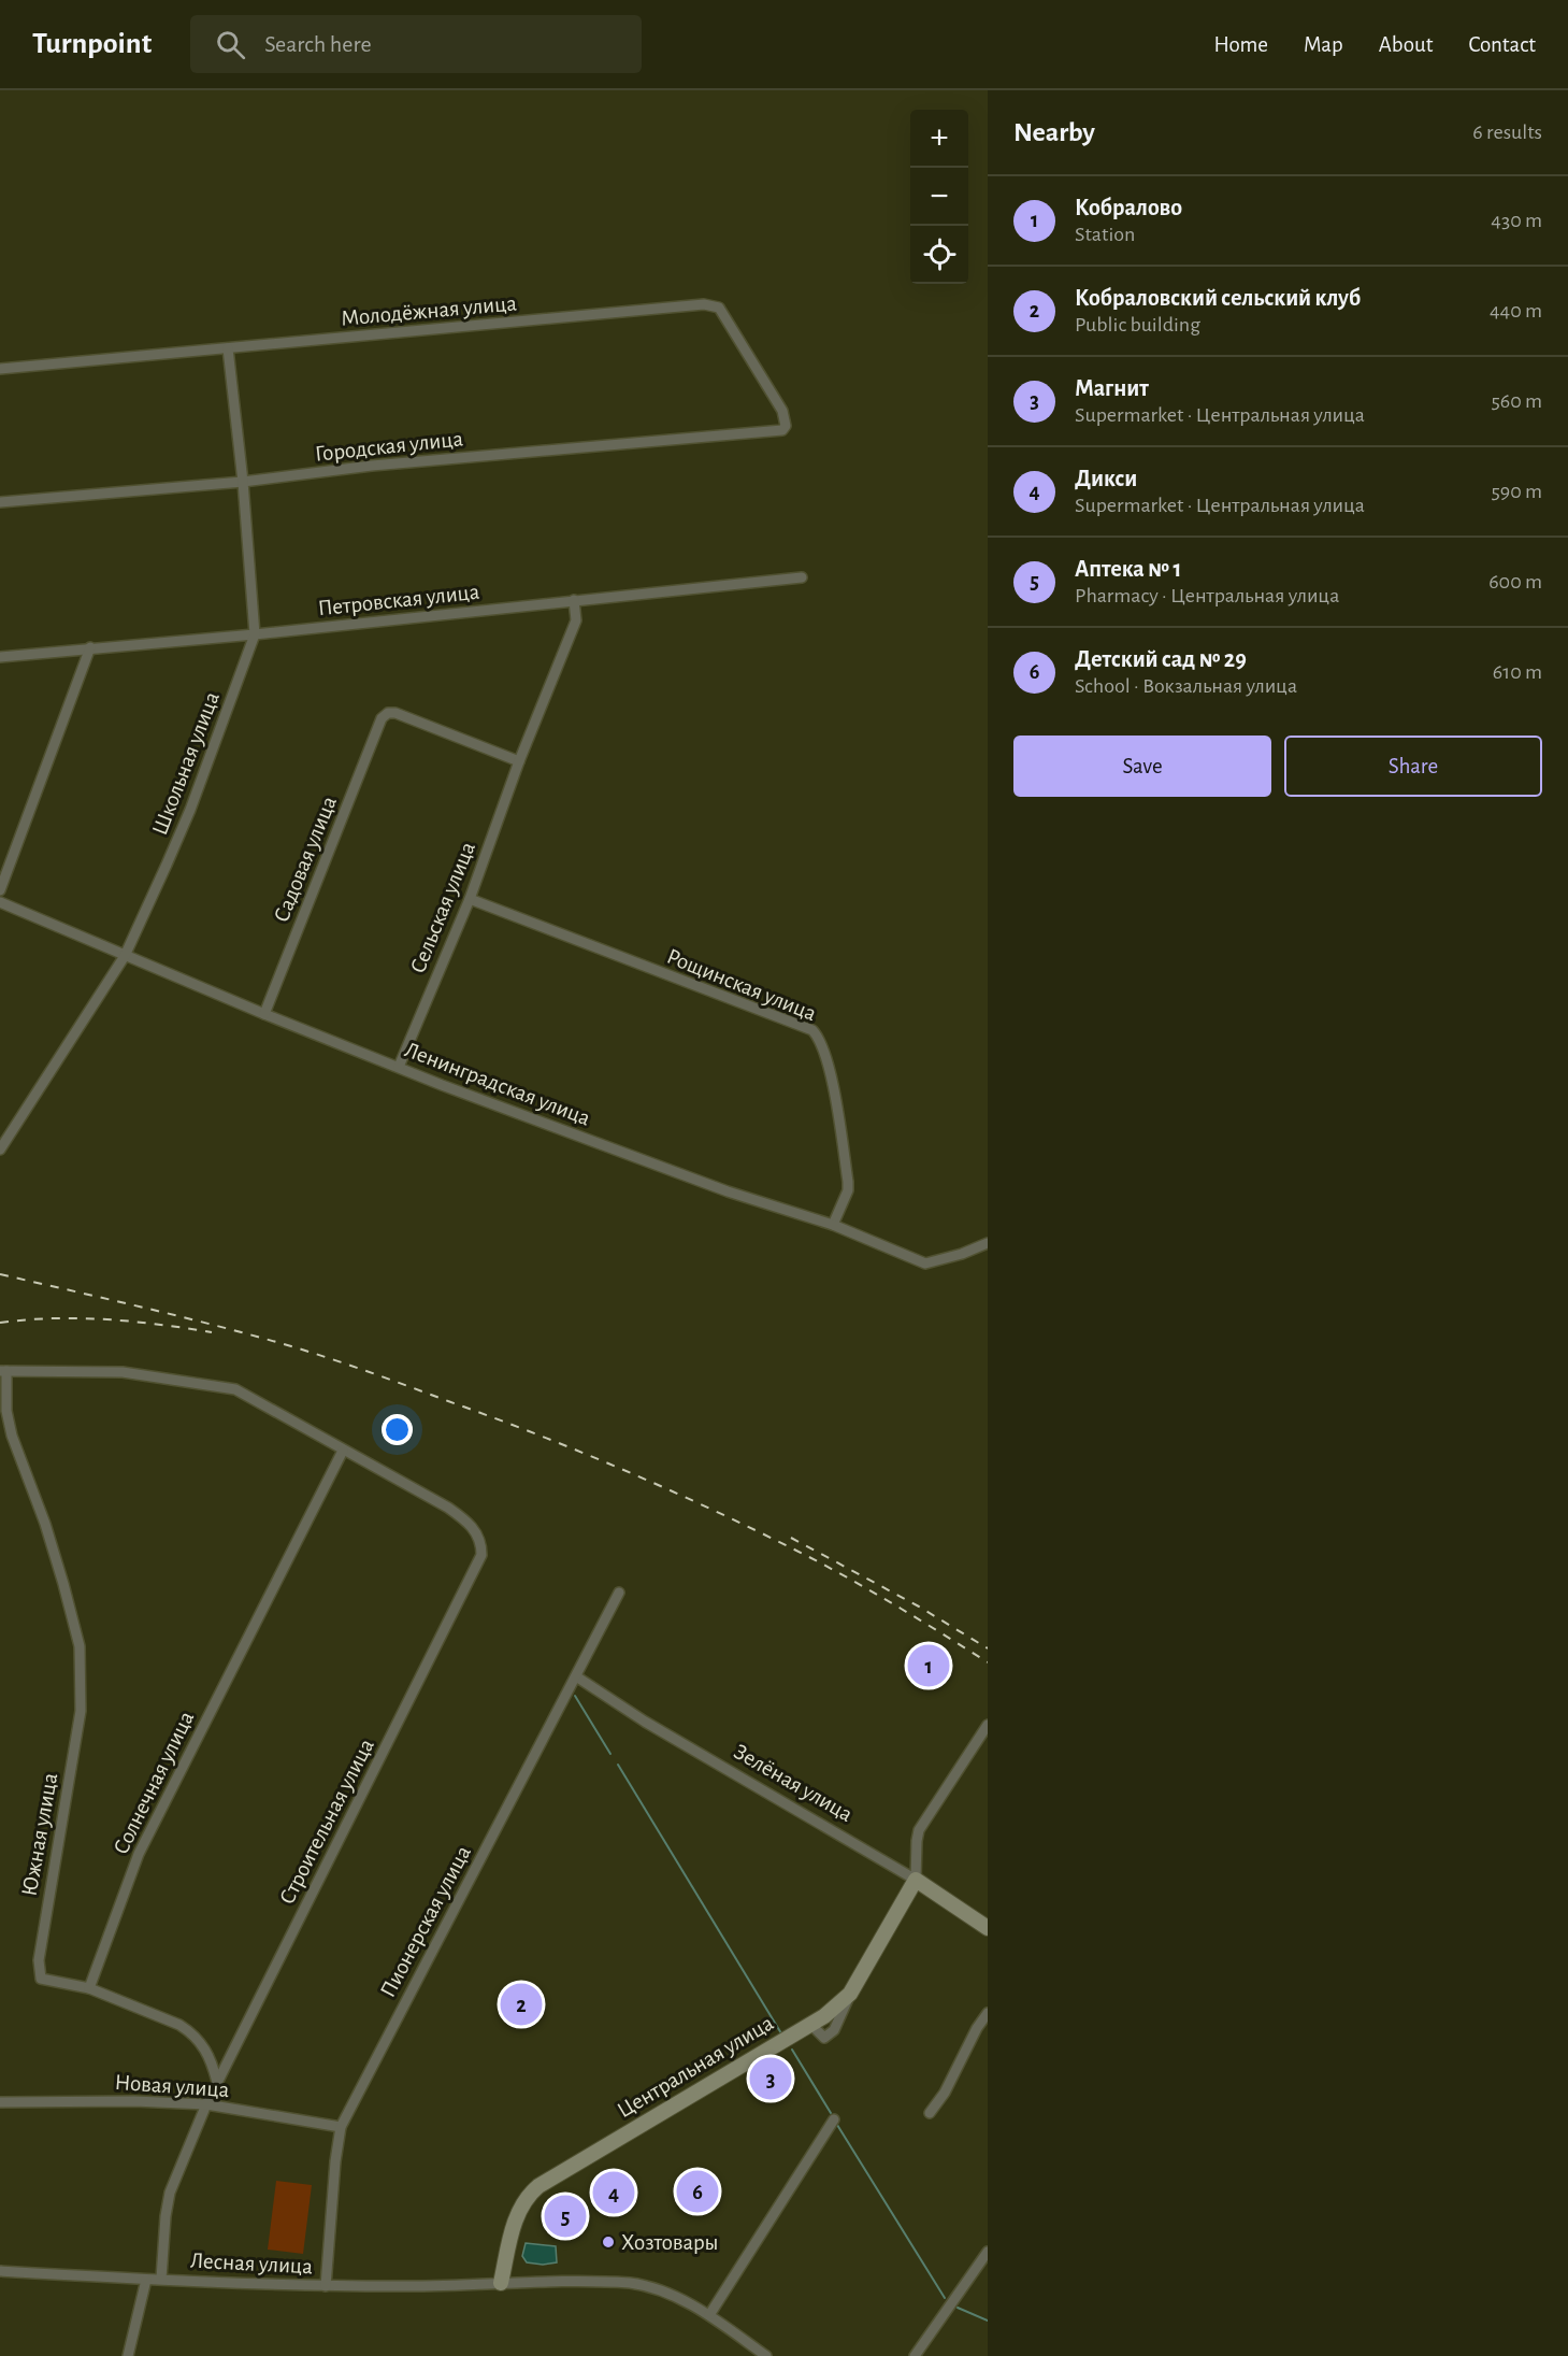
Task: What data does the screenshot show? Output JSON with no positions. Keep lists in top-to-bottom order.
{
  "streets": {
    "street": [
      "Молодёжная улица",
      "Городская улица",
      "Петровская улица",
      "Школьная улица",
      "Садовая улица",
      "Сельская улица",
      "Рощинская улица",
      "Ленинградская улица",
      "Солнечная улица",
      "Зелёная улица",
      "Строительная улица",
      "Южная улица",
      "Пионерская улица",
      "Центральная улица",
      "Новая улица",
      "Лесная улица"
    ]
  },
  "crossings": [
    ["Молодёжная улица", "Городская улица"],
    ["Молодёжная улица", "Школьная улица"],
    ["Городская улица", "Школьная улица"],
    ["Петровская улица", "Школьная улица"],
    ["Петровская улица", "Сельская улица"],
    ["Школьная улица", "Ленинградская улица"],
    ["Садовая улица", "Сельская улица"],
    ["Садовая улица", "Ленинградская улица"],
    ["Сельская улица", "Рощинская улица"],
    ["Сельская улица", "Ленинградская улица"],
    ["Рощинская улица", "Ленинградская улица"],
    ["Солнечная улица", "Строительная улица"],
    ["Солнечная улица", "Южная улица"],
    ["Зелёная улица", "Пионерская улица"],
    ["Зелёная улица", "Центральная улица"],
    ["Строительная улица", "Южная улица"],
    ["Строительная улица", "Новая улица"],
    ["Строительная улица", "Лесная улица"],
    ["Пионерская улица", "Новая улица"],
    ["Пионерская улица", "Лесная улица"],
    ["Центральная улица", "Лесная улица"]
  ],
  "places": ["Хозтовары"],
  "page": {
    "header": "Turnpoint",
    "search": "Search here",
    "nav": [
      "Home",
      "Map",
      "About",
      "Contact"
    ],
    "heading": ["Nearby", "6 results"],
    "map_buttons": ["+", "−"],
    "list": [
      {
        "mark": "1",
        "name": "Кобралово",
        "note": "Station",
        "value": "430 m"
      },
      {
        "mark": "2",
        "name": "Кобраловский сельский клуб",
        "note": "Public building",
        "value": "440 m"
      },
      {
        "mark": "3",
        "name": "Магнит",
        "note": "Supermarket · Центральная улица",
        "value": "560 m"
      },
      {
        "mark": "4",
        "name": "Дикси",
        "note": "Supermarket · Центральная улица",
        "value": "590 m"
      },
      {
        "mark": "5",
        "name": "Аптека № 1",
        "note": "Pharmacy · Центральная улица",
        "value": "600 m"
      },
      {
        "mark": "6",
        "name": "Детский сад № 29",
        "note": "School · Вокзальная улица",
        "value": "610 m"
      }
    ],
    "buttons": ["Save", "Share"],
    "pins": [
      "1",
      "2",
      "3",
      "6",
      "4",
      "5"
    ]
  }
}
